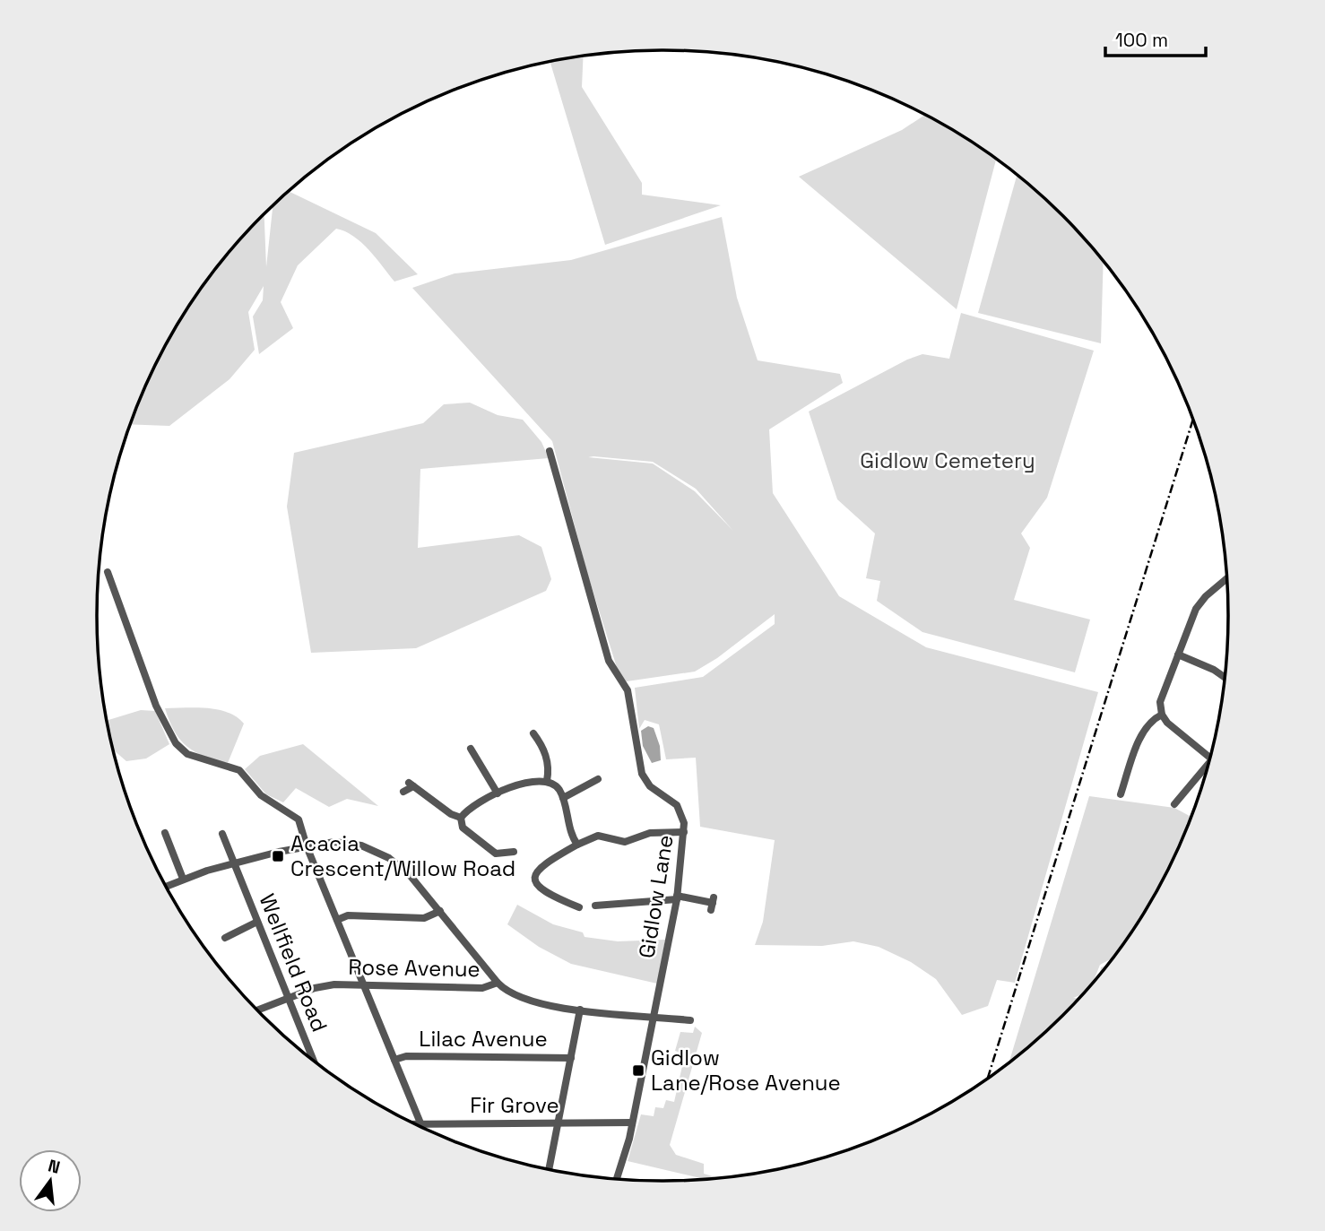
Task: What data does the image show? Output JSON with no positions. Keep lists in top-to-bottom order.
{
  "streets": {
    "street": [
      "Gidlow Lane",
      "Wellfield Road",
      "Rose Avenue",
      "Lilac Avenue",
      "Fir Grove"
    ]
  },
  "crossings": [
    ["Gidlow Lane", "Rose Avenue"],
    ["Gidlow Lane", "Fir Grove"],
    ["Wellfield Road", "Rose Avenue"]
  ],
  "parks": ["Gidlow Cemetery"],
  "places": {
    "transit": ["Acacia Crescent/Willow Road", "Gidlow Lane/Rose Avenue"]
  },
  "scale_bar": "100 m",
  "north": "top"
}
